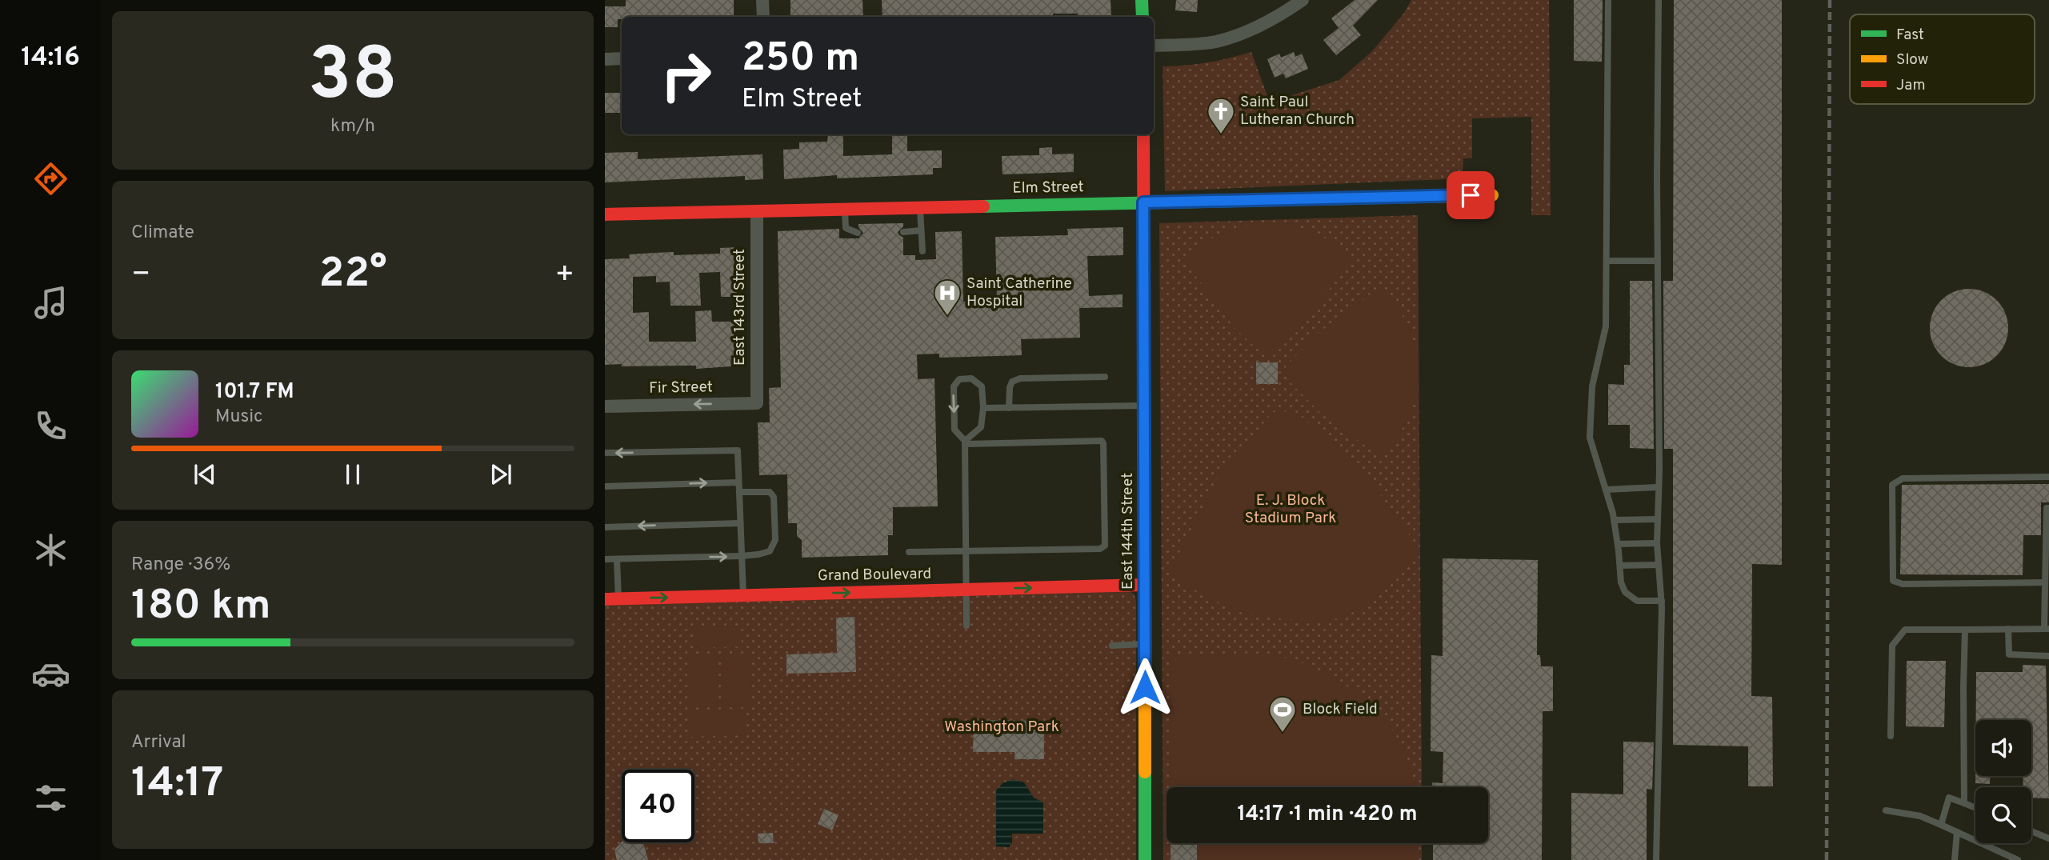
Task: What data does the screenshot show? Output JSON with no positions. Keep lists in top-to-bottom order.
{
  "streets": {
    "street": [
      "Elm Street",
      "East 143rd Street",
      "Fir Street",
      "East 144th Street",
      "Grand Boulevard"
    ]
  },
  "crossings": [
    ["Elm Street", "East 143rd Street"],
    ["Elm Street", "East 144th Street"],
    ["East 143rd Street", "Fir Street"],
    ["East 144th Street", "Grand Boulevard"]
  ],
  "one_way": ["Fir Street", "Grand Boulevard"],
  "parks": ["E. J. Block Stadium Park", "Washington Park"],
  "places": {
    "church": ["Saint Paul Lutheran Church"],
    "hospital": ["Saint Catherine Hospital"],
    "sports": ["Block Field"]
  },
  "legend": ["Fast", "Slow", "Jam"],
  "page": {
    "tabs": "14:16",
    "tile": [
      ["38", "km/h"],
      "Climate",
      ["Range · 36%", "180 km"],
      ["Arrival", "14:17"]
    ],
    "turn": ["250 m", "Elm Street"],
    "heat": ["−", "22°", "+"],
    "song": ["101.7 FM", "Music"],
    "limit": "40",
    "trip": "14:17 · 1 min · 420 m"
  }
}
